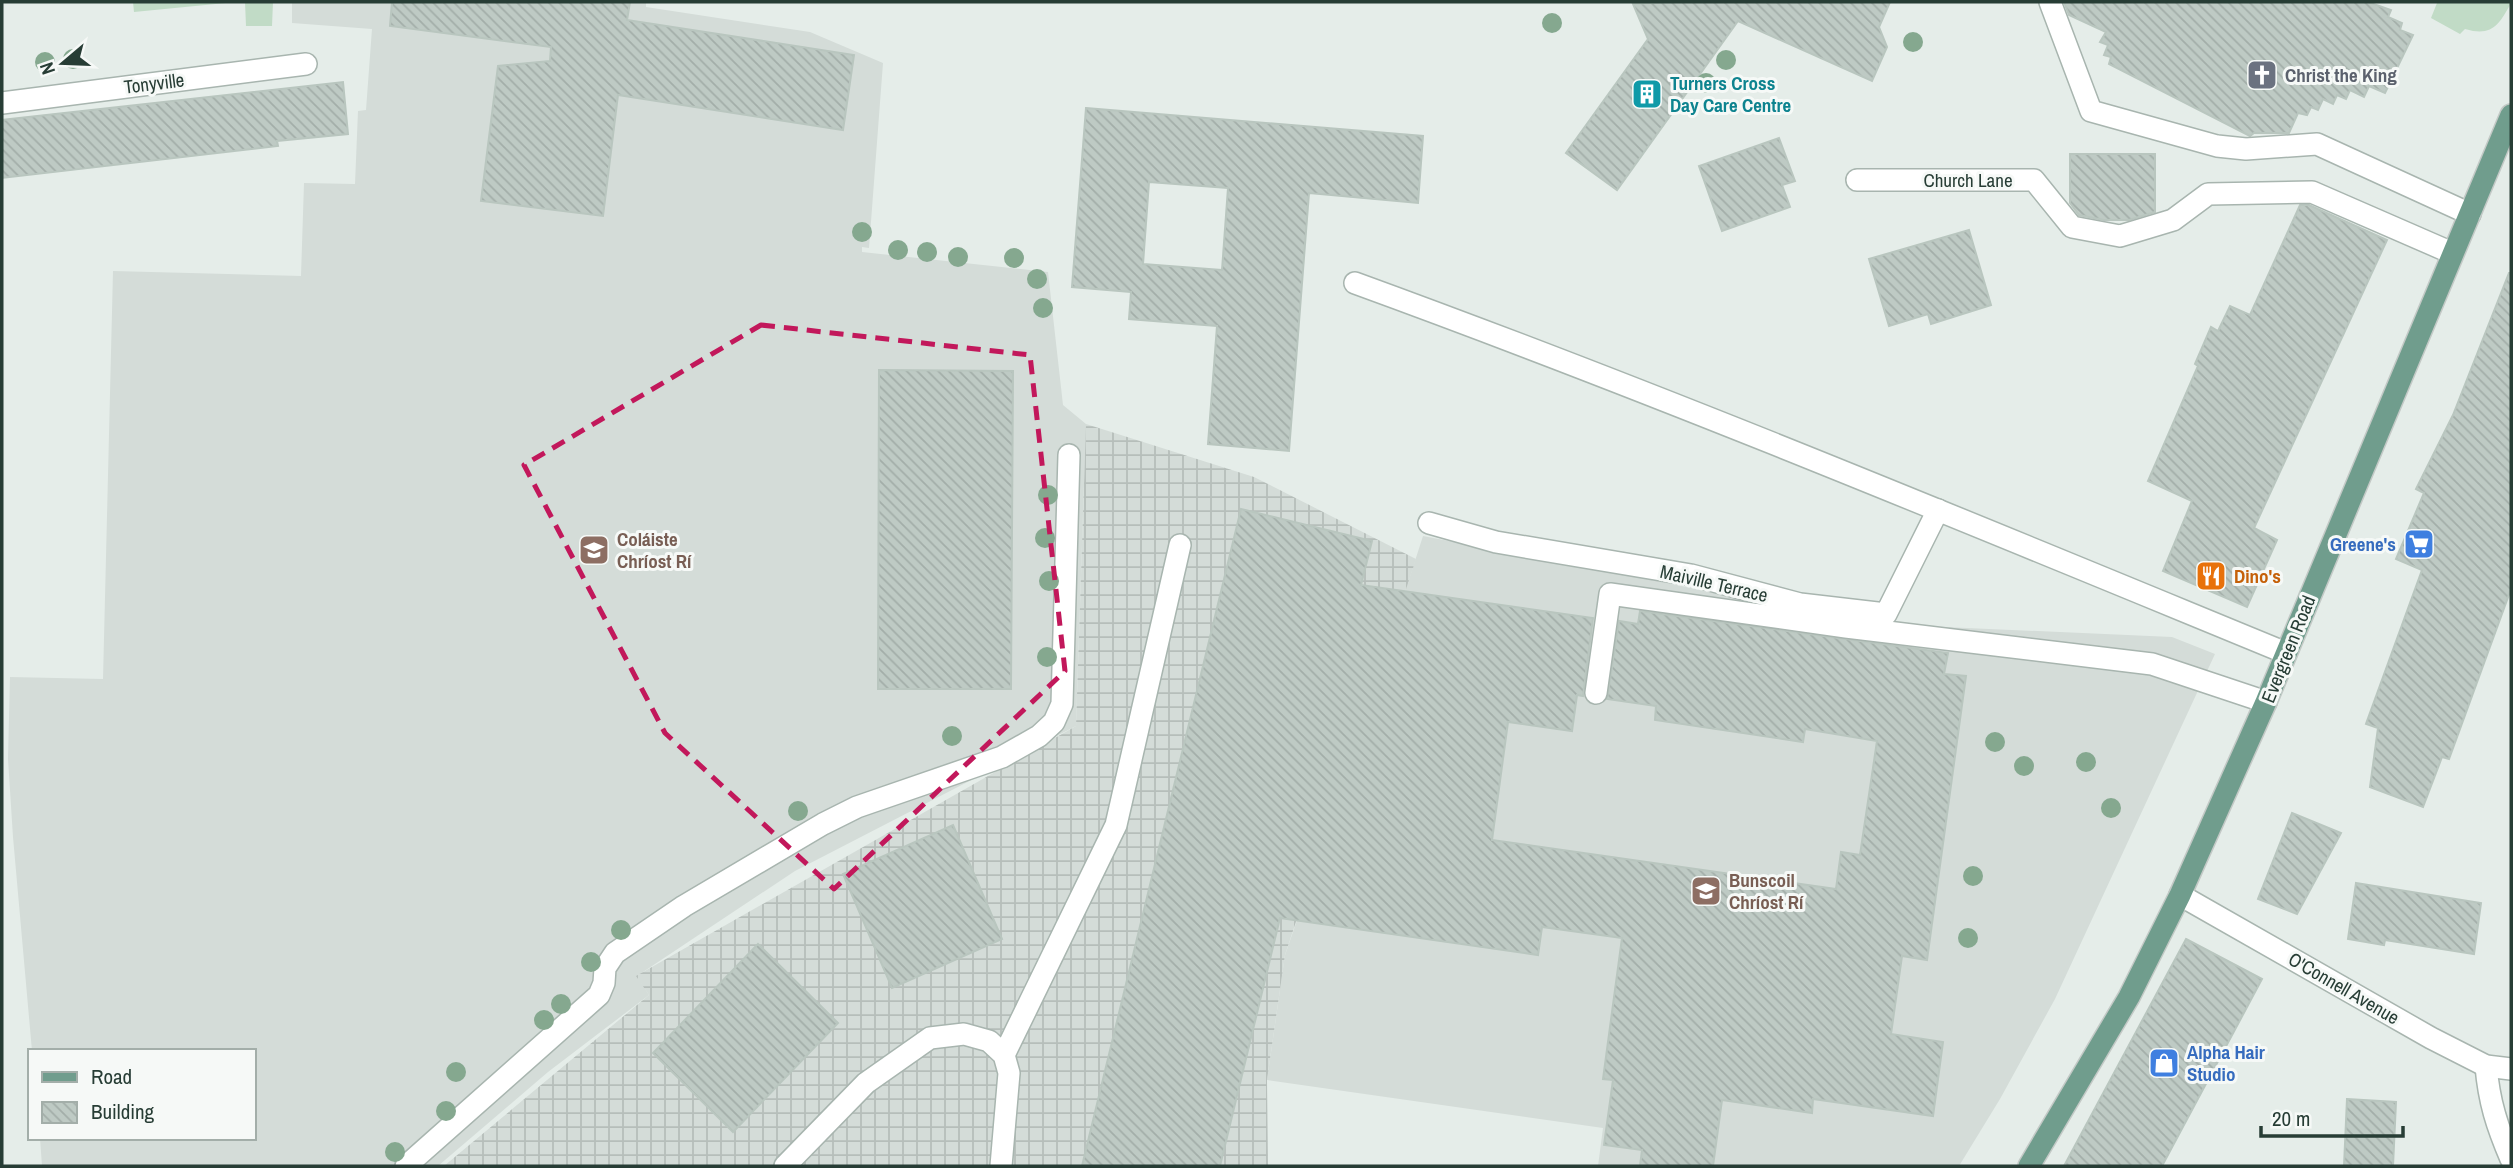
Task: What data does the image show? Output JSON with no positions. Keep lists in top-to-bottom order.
{
  "streets": {
    "main road": ["Evergreen Road"],
    "street": [
      "Tonyville",
      "Church Lane",
      "Maiville Terrace",
      "O'Connell Avenue"
    ]
  },
  "crossings": [
    ["Church Lane", "Evergreen Road"],
    ["Evergreen Road", "O'Connell Avenue"]
  ],
  "places": {
    "church": ["Christ the King"],
    "building": ["Turners Cross Day Care Centre"],
    "supermarket": ["Greene's"],
    "school or university": ["Coláiste Chríost Rí", "Bunscoil Chríost Rí"],
    "restaurant": ["Dino's"],
    "shop": ["Alpha Hair Studio"]
  },
  "legend": ["Road", "Building"],
  "scale_bar": "20 m",
  "north": "left"
}
